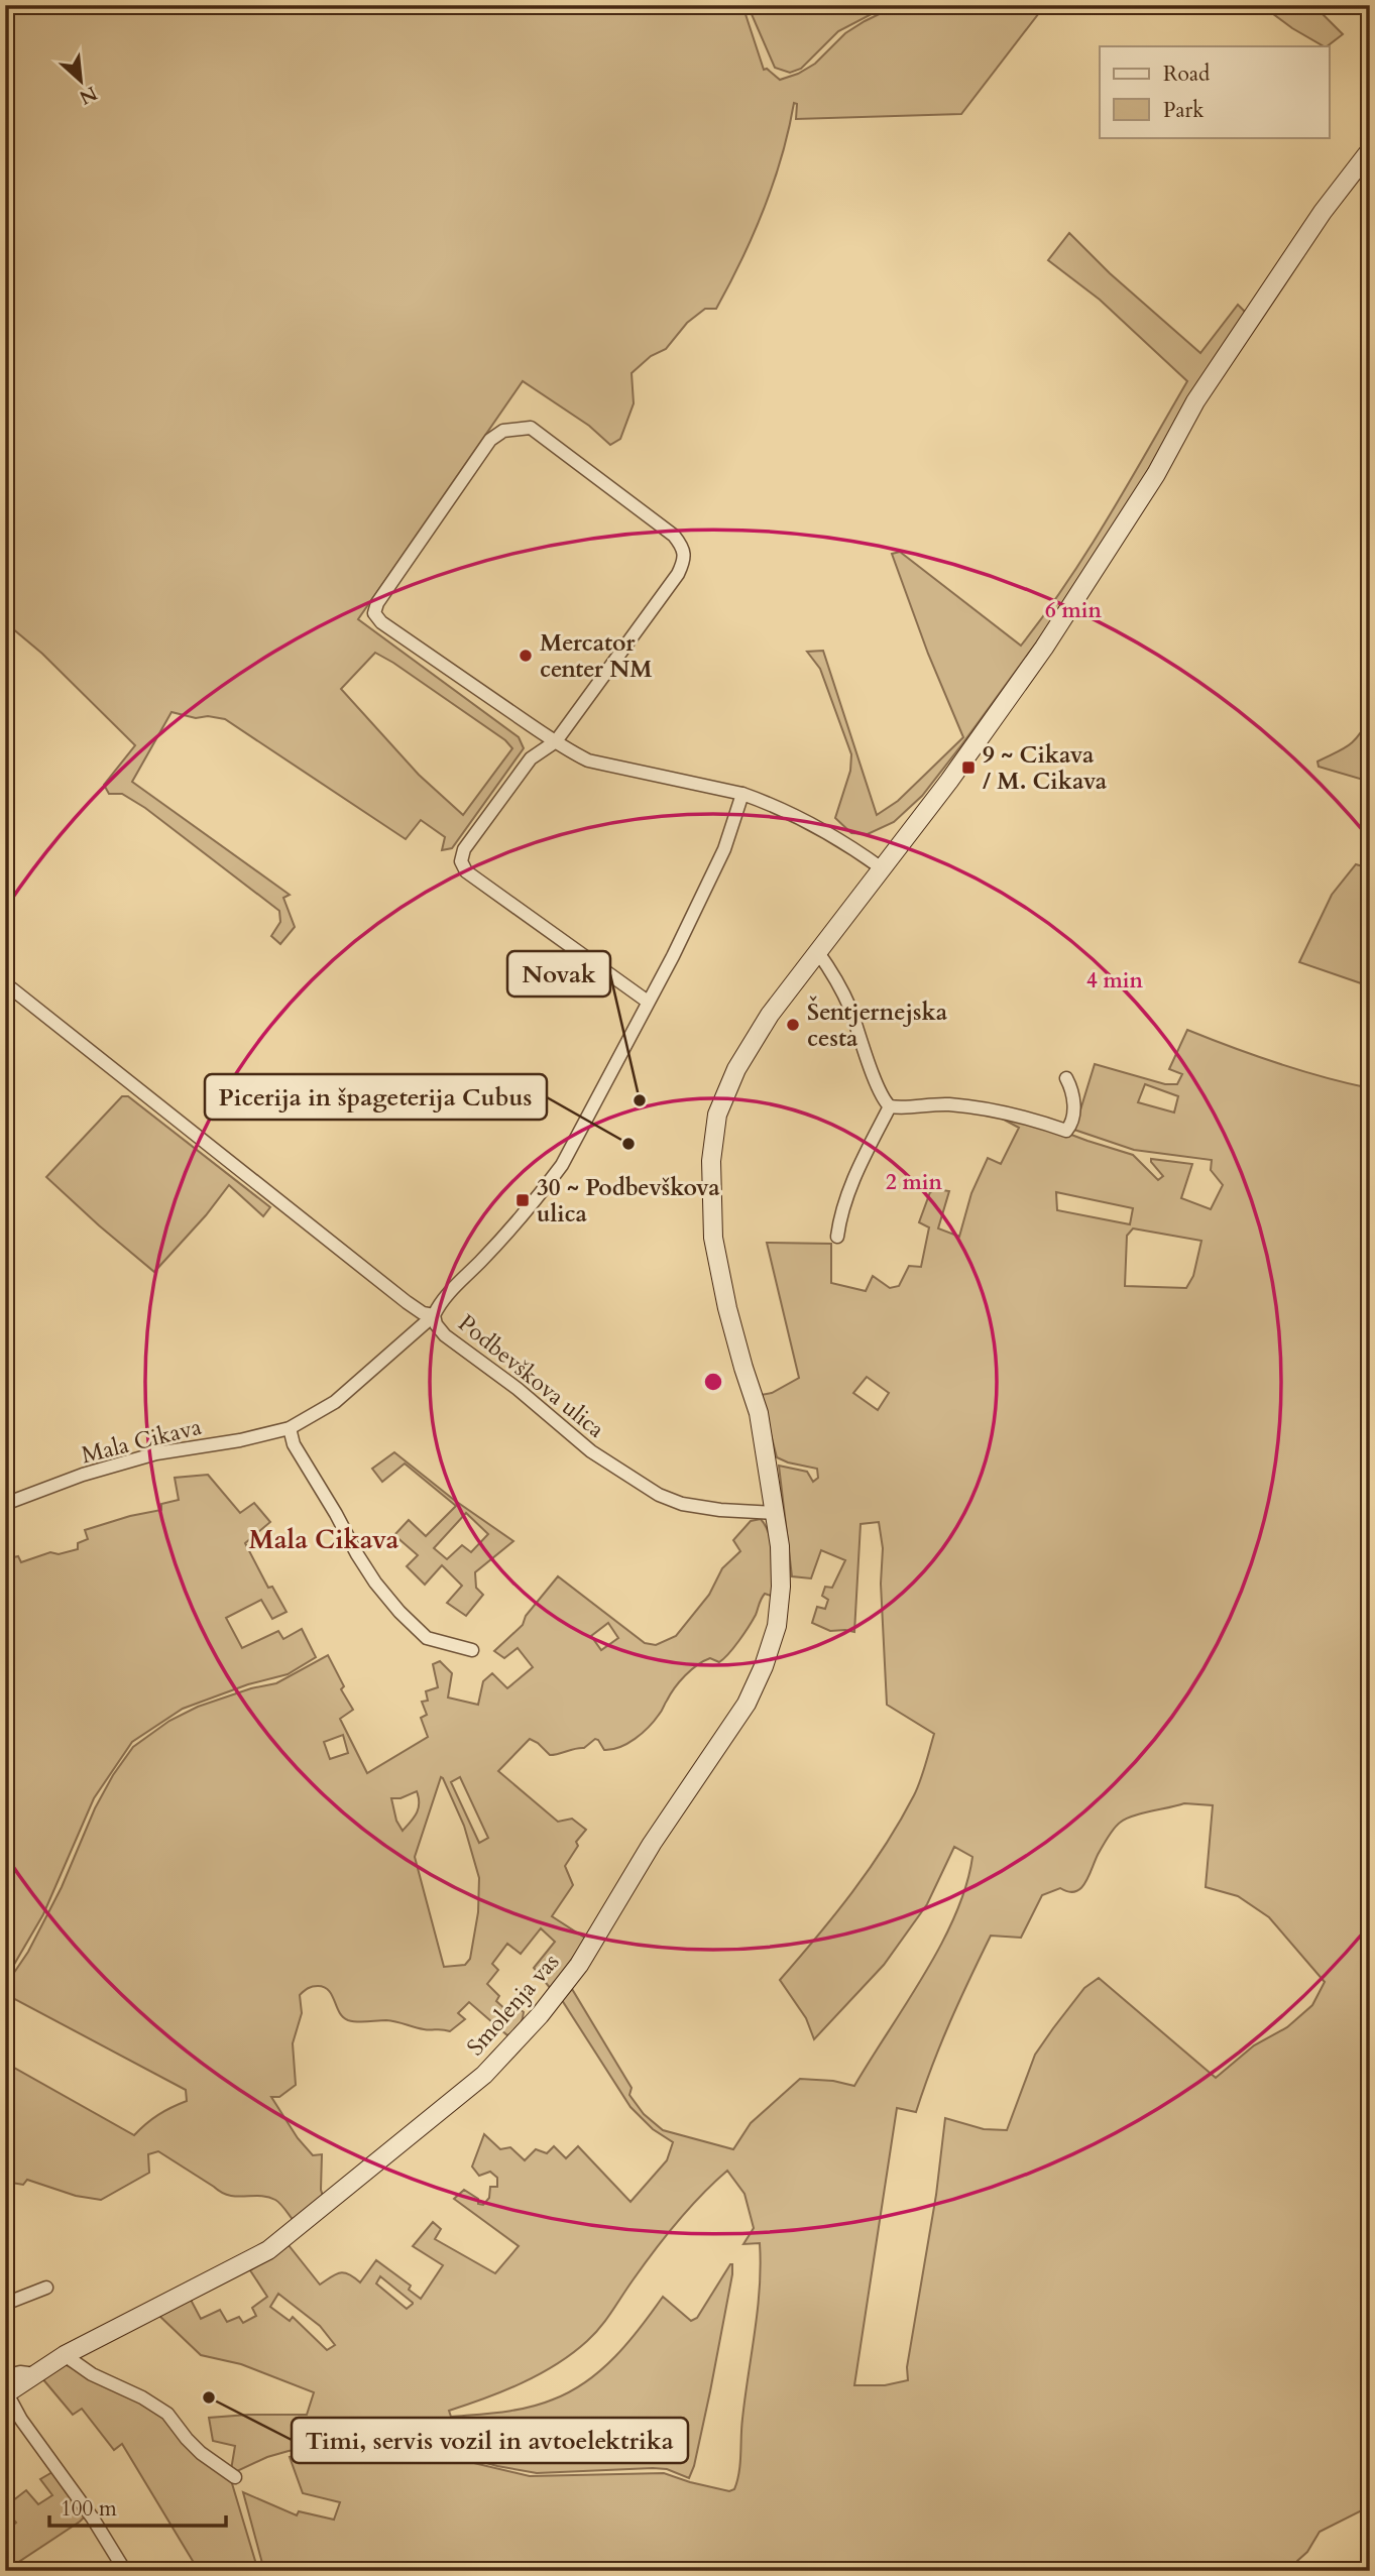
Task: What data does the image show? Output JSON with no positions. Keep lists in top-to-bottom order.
{
  "streets": {
    "main road": ["Smolenja vas"],
    "street": ["Podbevškova ulica", "Mala Cikava"]
  },
  "crossings": [
    ["Podbevškova ulica", "Mala Cikava"],
    ["Podbevškova ulica", "Smolenja vas"]
  ],
  "districts": ["Mala Cikava"],
  "places": {
    "other": [
      "Mercator center NM",
      "Šentjernejska cesta",
      "Novak",
      "Picerija in špageterija Cubus",
      "Timi, servis vozil in avtoelektrika"
    ],
    "transit": ["9 ~ Cikava / M. Cikava", "30 ~ Podbevškova ulica"]
  },
  "legend": ["Road", "Park"],
  "scale_bar": "100 m",
  "north": "bottom right",
  "rings": ["6 min", "4 min", "2 min"]
}
